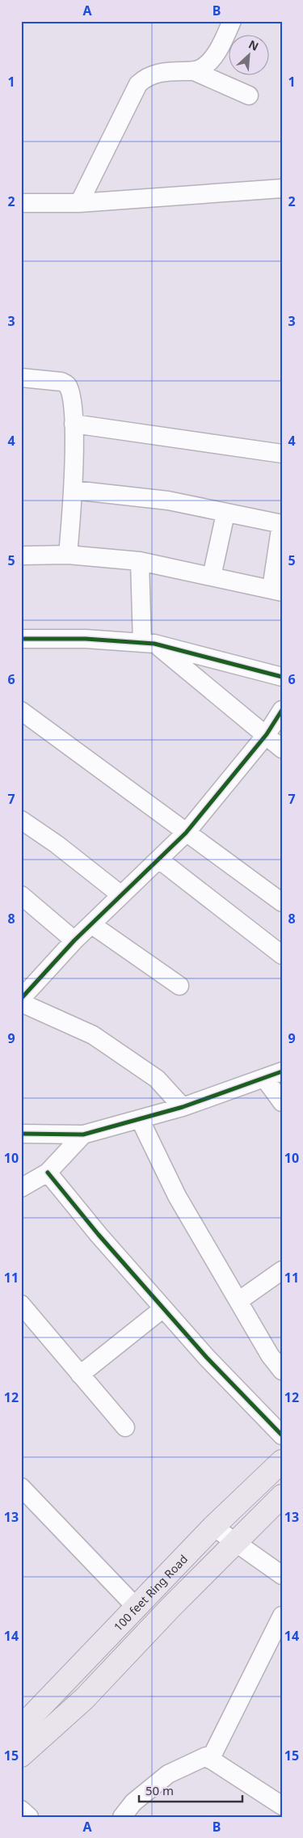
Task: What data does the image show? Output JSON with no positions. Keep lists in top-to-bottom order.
{
  "streets": {
    "main road": ["100 feet Ring Road"]
  },
  "scale_bar": "50 m",
  "north": "top right",
  "grid": {
    "columns": ["A", "B"],
    "rows": [
      "1",
      "2",
      "3",
      "4",
      "5",
      "6",
      "7",
      "8",
      "9",
      "10",
      "11",
      "12",
      "13",
      "14",
      "15"
    ]
  }
}
